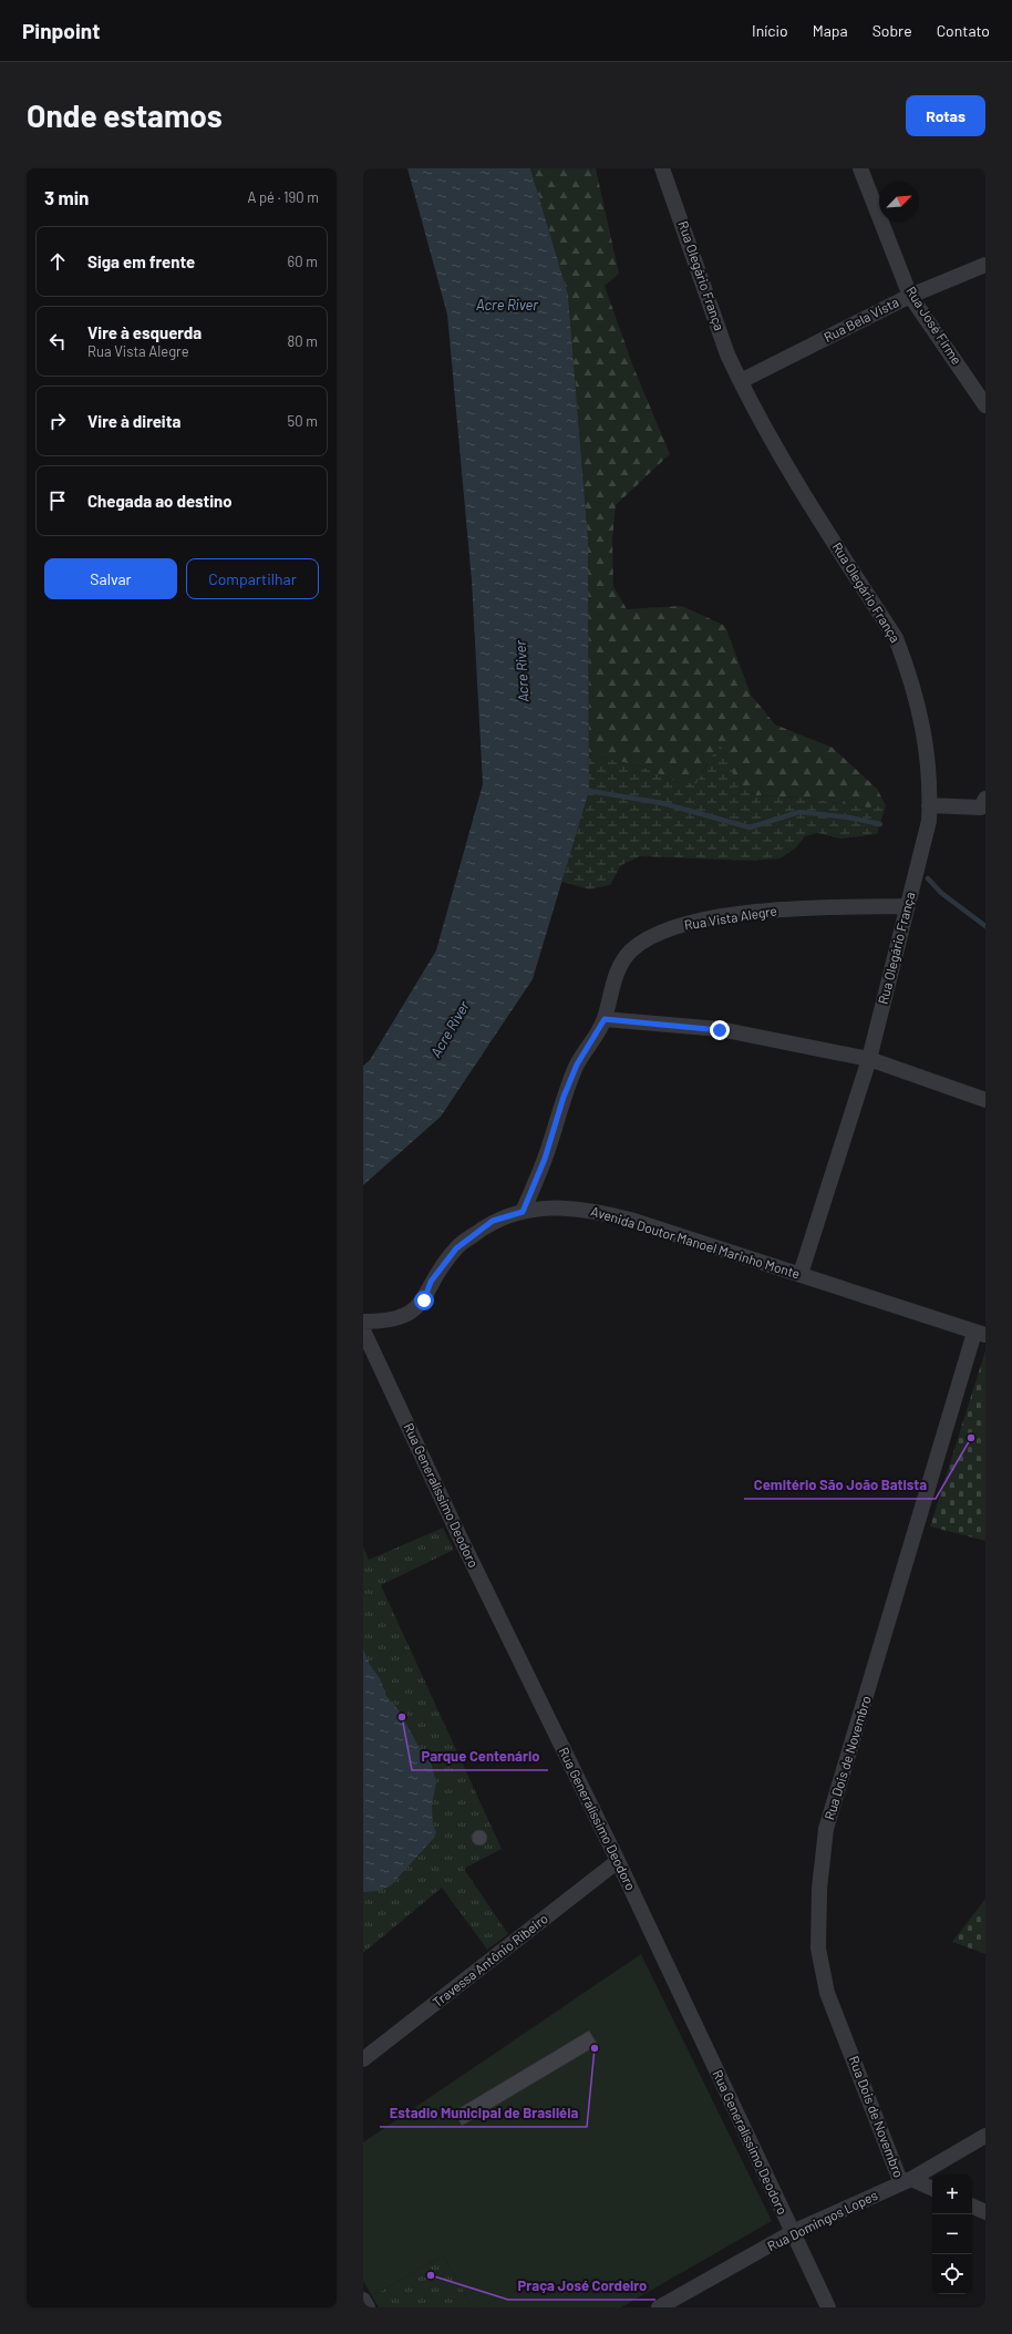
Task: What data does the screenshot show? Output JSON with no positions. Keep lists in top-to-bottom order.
{
  "streets": {
    "street": [
      "Rua Olegário França",
      "Rua Bela Vista",
      "Rua José Firme",
      "Rua Vista Alegre",
      "Avenida Doutor Manoel Marinho Monte",
      "Rua Generalíssimo Deodoro",
      "Rua Dois de Novembro",
      "Travessa Antônio Ribeiro",
      "Rua Domingos Lopes"
    ]
  },
  "crossings": [
    ["Rua Olegário França", "Rua Bela Vista"],
    ["Rua Olegário França", "Rua Vista Alegre"],
    ["Rua Olegário França", "Avenida Doutor Manoel Marinho Monte"],
    ["Rua Bela Vista", "Rua José Firme"],
    ["Rua Vista Alegre", "Avenida Doutor Manoel Marinho Monte"],
    ["Avenida Doutor Manoel Marinho Monte", "Rua Dois de Novembro"],
    ["Rua Generalíssimo Deodoro", "Travessa Antônio Ribeiro"],
    ["Rua Generalíssimo Deodoro", "Rua Domingos Lopes"],
    ["Rua Dois de Novembro", "Rua Domingos Lopes"]
  ],
  "water": ["Acre River"],
  "places": [
    "Cemitério São João Batista",
    "Parque Centenário",
    "Estadio Municipal de Brasiléia",
    "Praça José Cordeiro"
  ],
  "north": "top right",
  "page": {
    "header": "Pinpoint",
    "nav": [
      "Início",
      "Mapa",
      "Sobre",
      "Contato"
    ],
    "buttons": [
      "Rotas",
      ["Salvar", "Compartilhar"]
    ],
    "title": "Onde estamos",
    "heading": ["3 min", "A pé · 190 m"],
    "list": [
      ["Siga em frente", "60 m"],
      ["Vire à esquerda", "Rua Vista Alegre", "80 m"],
      ["Vire à direita", "50 m"],
      "Chegada ao destino"
    ],
    "map_buttons": ["+", "−"]
  }
}
